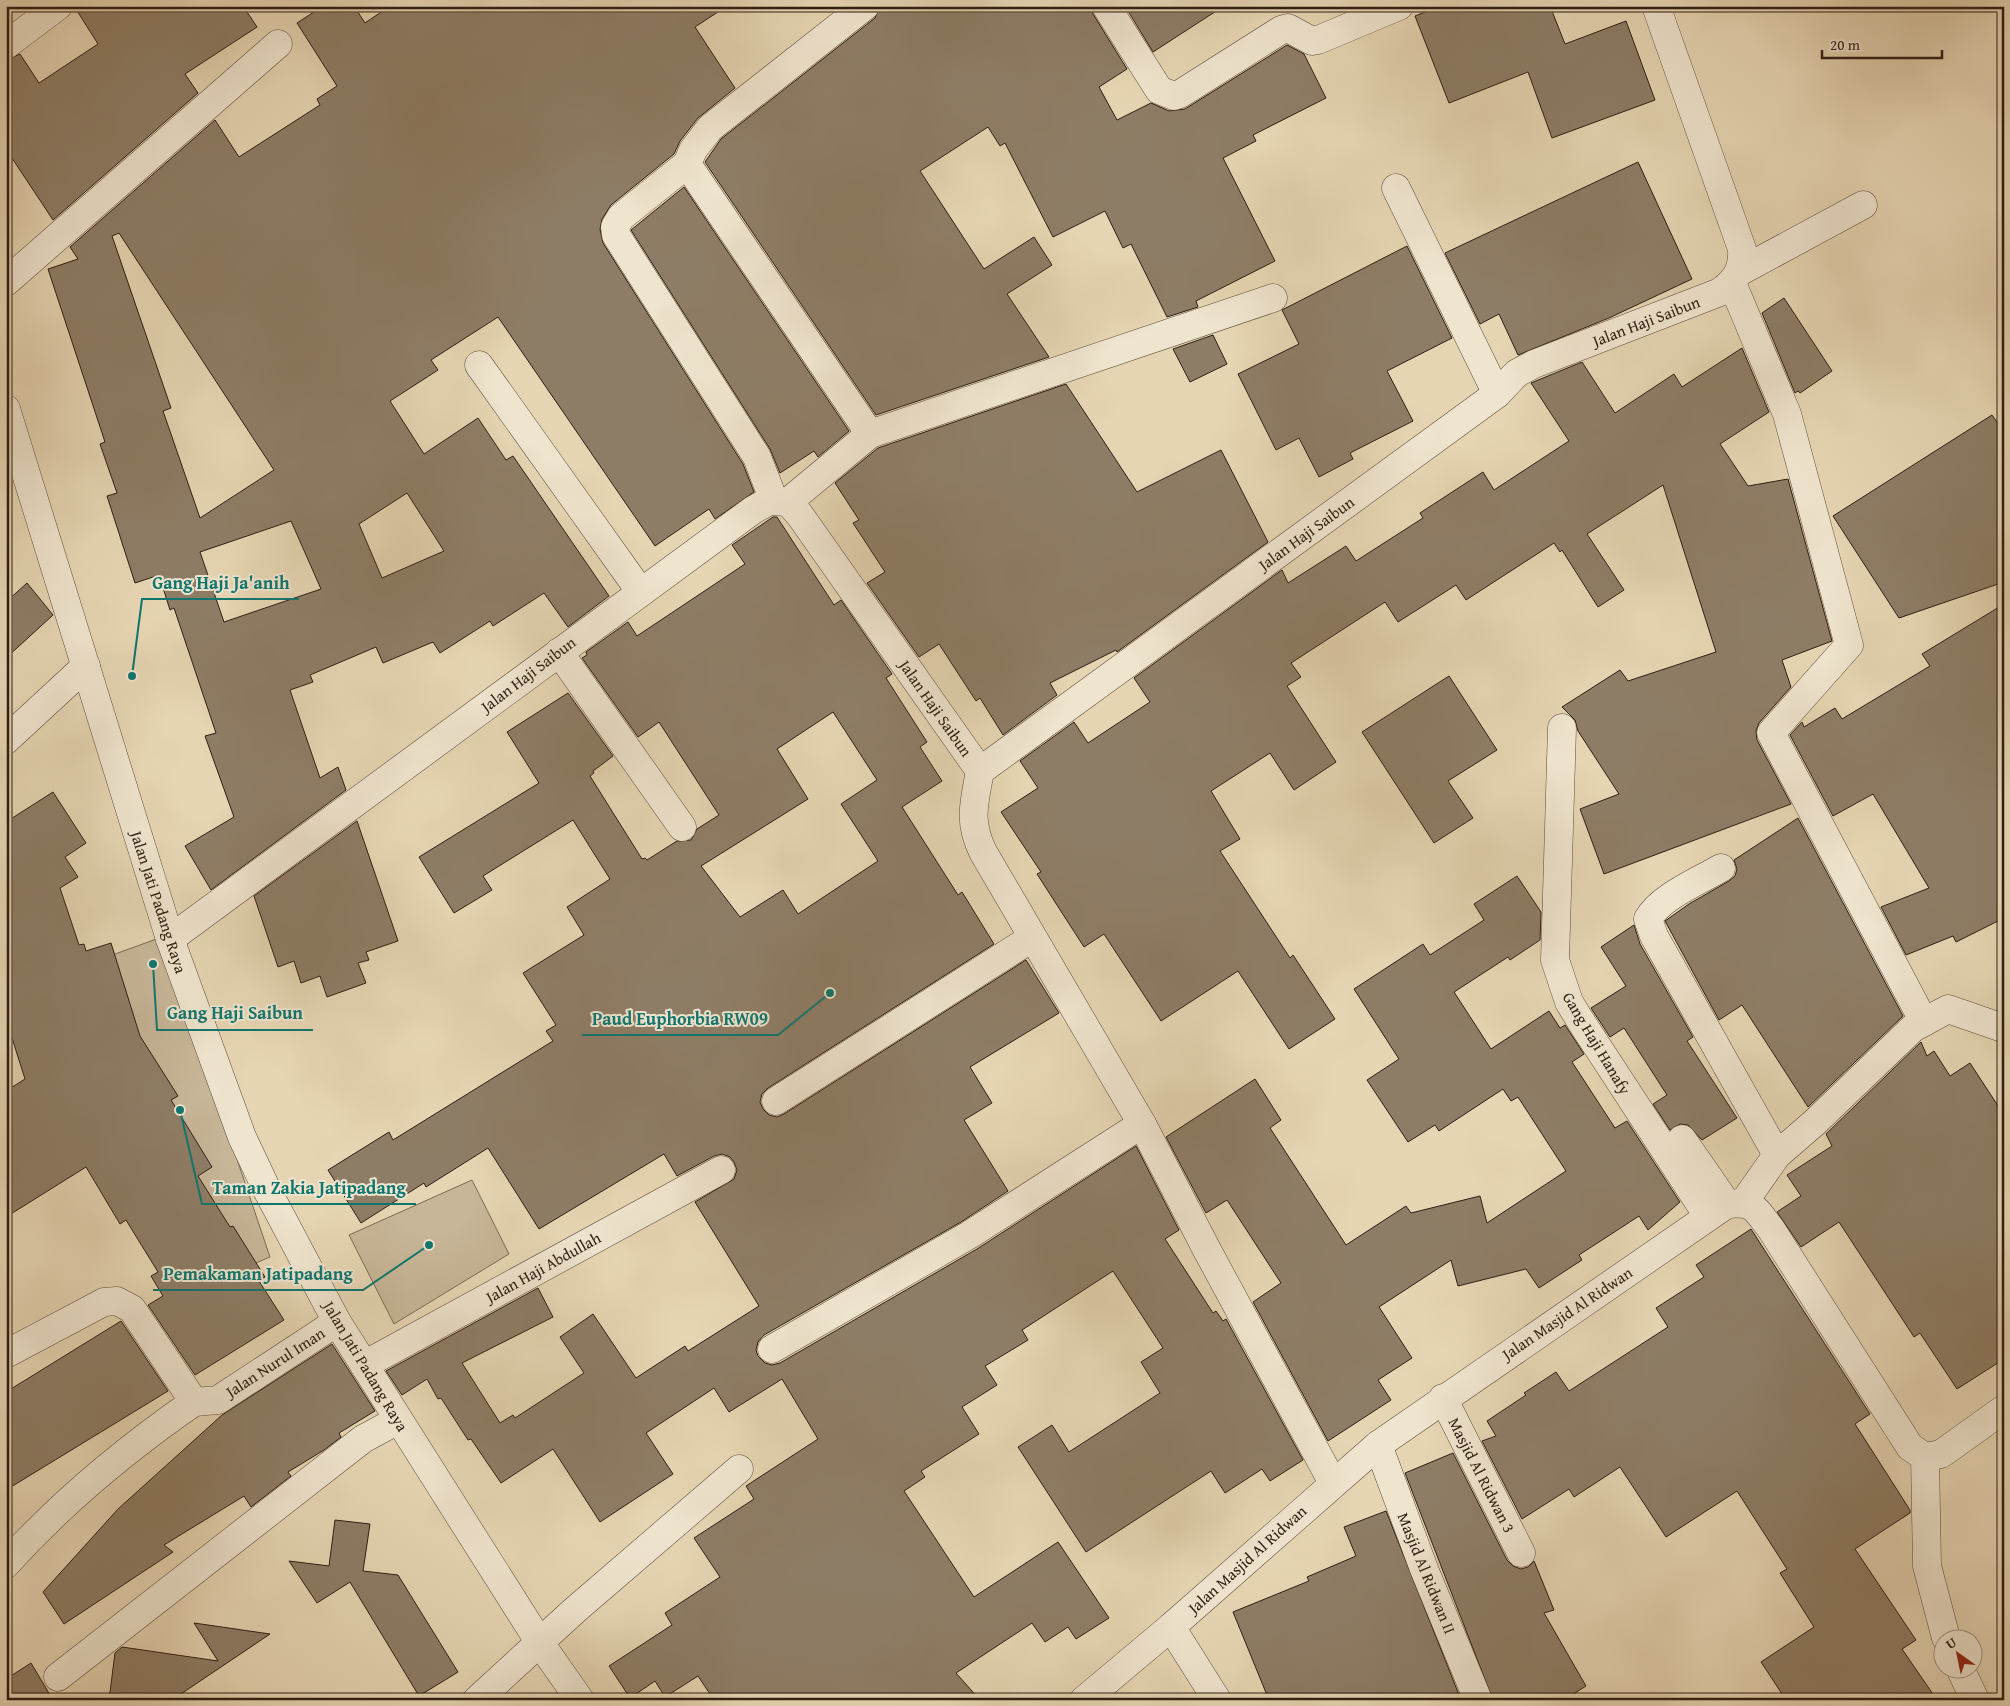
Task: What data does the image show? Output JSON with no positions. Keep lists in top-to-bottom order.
{
  "streets": {
    "street": [
      "Jalan Haji Saibun",
      "Jalan Jati Padang Raya",
      "Gang Haji Hanafy",
      "Jalan Haji Abdullah",
      "Jalan Masjid Al Ridwan",
      "Jalan Nurul Iman",
      "Masjid Al Ridwan 3",
      "Masjid Al Ridwan II"
    ]
  },
  "crossings": [
    ["Jalan Haji Saibun", "Jalan Jati Padang Raya"],
    ["Jalan Jati Padang Raya", "Jalan Haji Abdullah"],
    ["Jalan Jati Padang Raya", "Jalan Nurul Iman"],
    ["Gang Haji Hanafy", "Jalan Masjid Al Ridwan"],
    ["Jalan Masjid Al Ridwan", "Masjid Al Ridwan 3"],
    ["Jalan Masjid Al Ridwan", "Masjid Al Ridwan II"]
  ],
  "places": [
    "Gang Haji Ja'anih",
    "Gang Haji Saibun",
    "Paud Euphorbia RW09",
    "Taman Zakia Jatipadang",
    "Pemakaman Jatipadang"
  ],
  "scale_bar": "20 m",
  "north": "top left"
}
